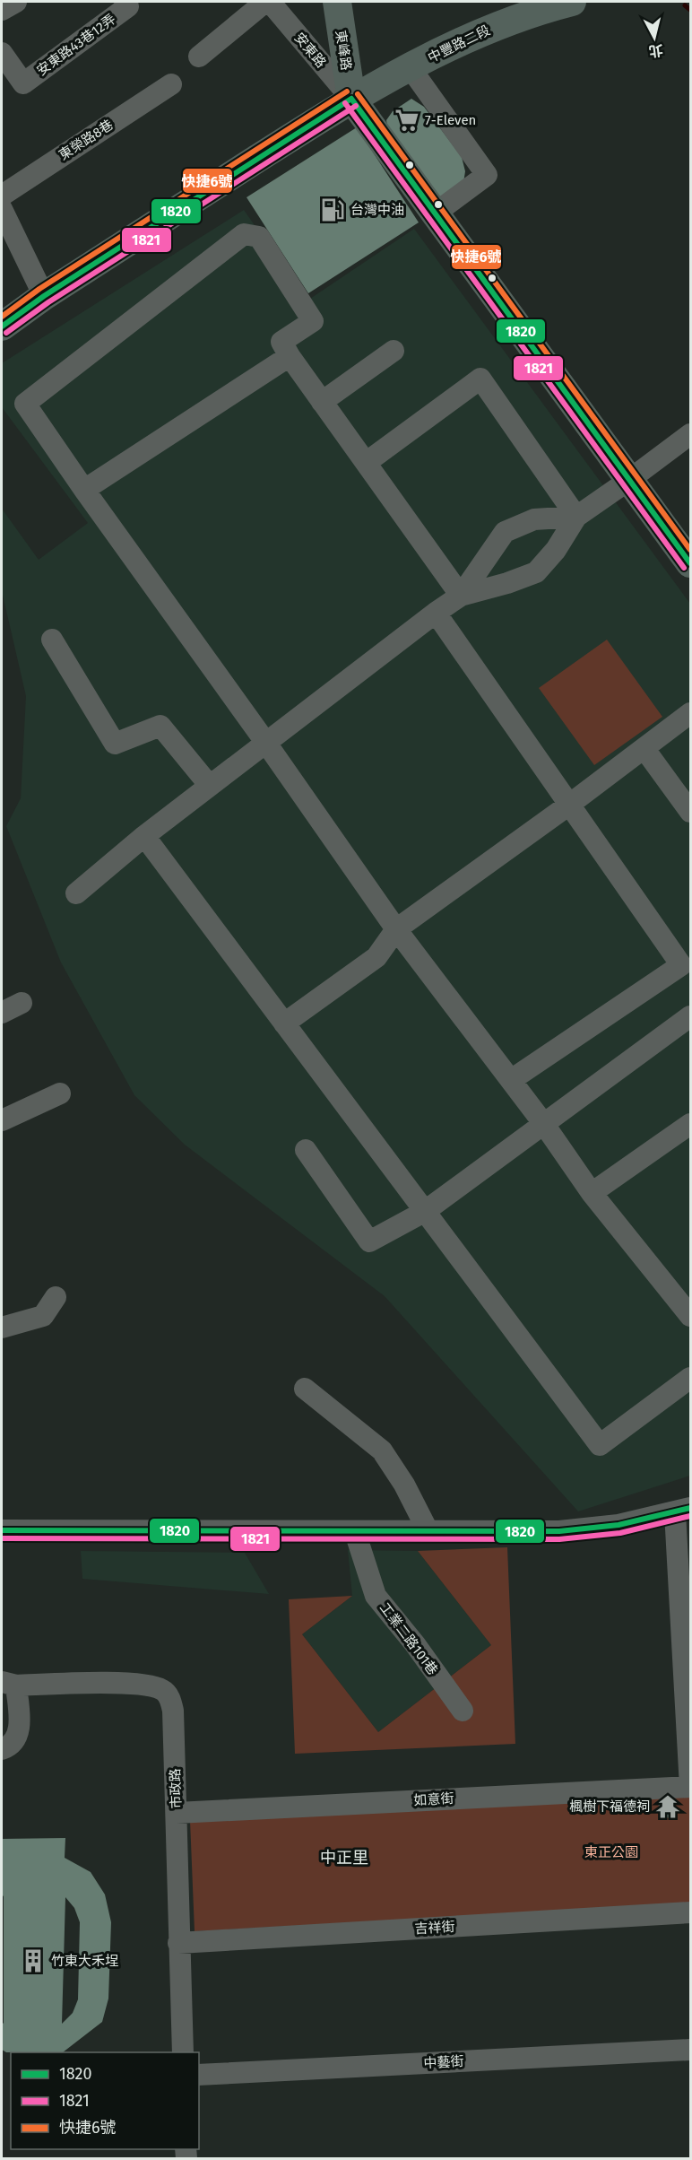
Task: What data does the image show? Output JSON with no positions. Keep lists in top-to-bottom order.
{
  "streets": {
    "main road": ["中豐路二段", "東峰路"],
    "street": [
      "安東路43巷12弄",
      "安東路",
      "東榮路8巷",
      "工業二路101巷",
      "市政路",
      "如意街",
      "吉祥街",
      "中藝街"
    ]
  },
  "crossings": [
    ["中豐路二段", "安東路"],
    ["中豐路二段", "東峰路"],
    ["安東路", "東峰路"],
    ["市政路", "如意街"],
    ["市政路", "吉祥街"]
  ],
  "districts": ["中正里"],
  "parks": ["東正公園"],
  "places": {
    "supermarket": ["7-Eleven"],
    "fuel station": ["台灣中油"],
    "temple": ["楓樹下福德祠"],
    "building": ["竹東大禾埕"]
  },
  "lines": ["transit line 快捷6號", "transit line 1820", "transit line 1821"],
  "legend": ["1820", "1821", "快捷6號"],
  "north": "bottom"
}
